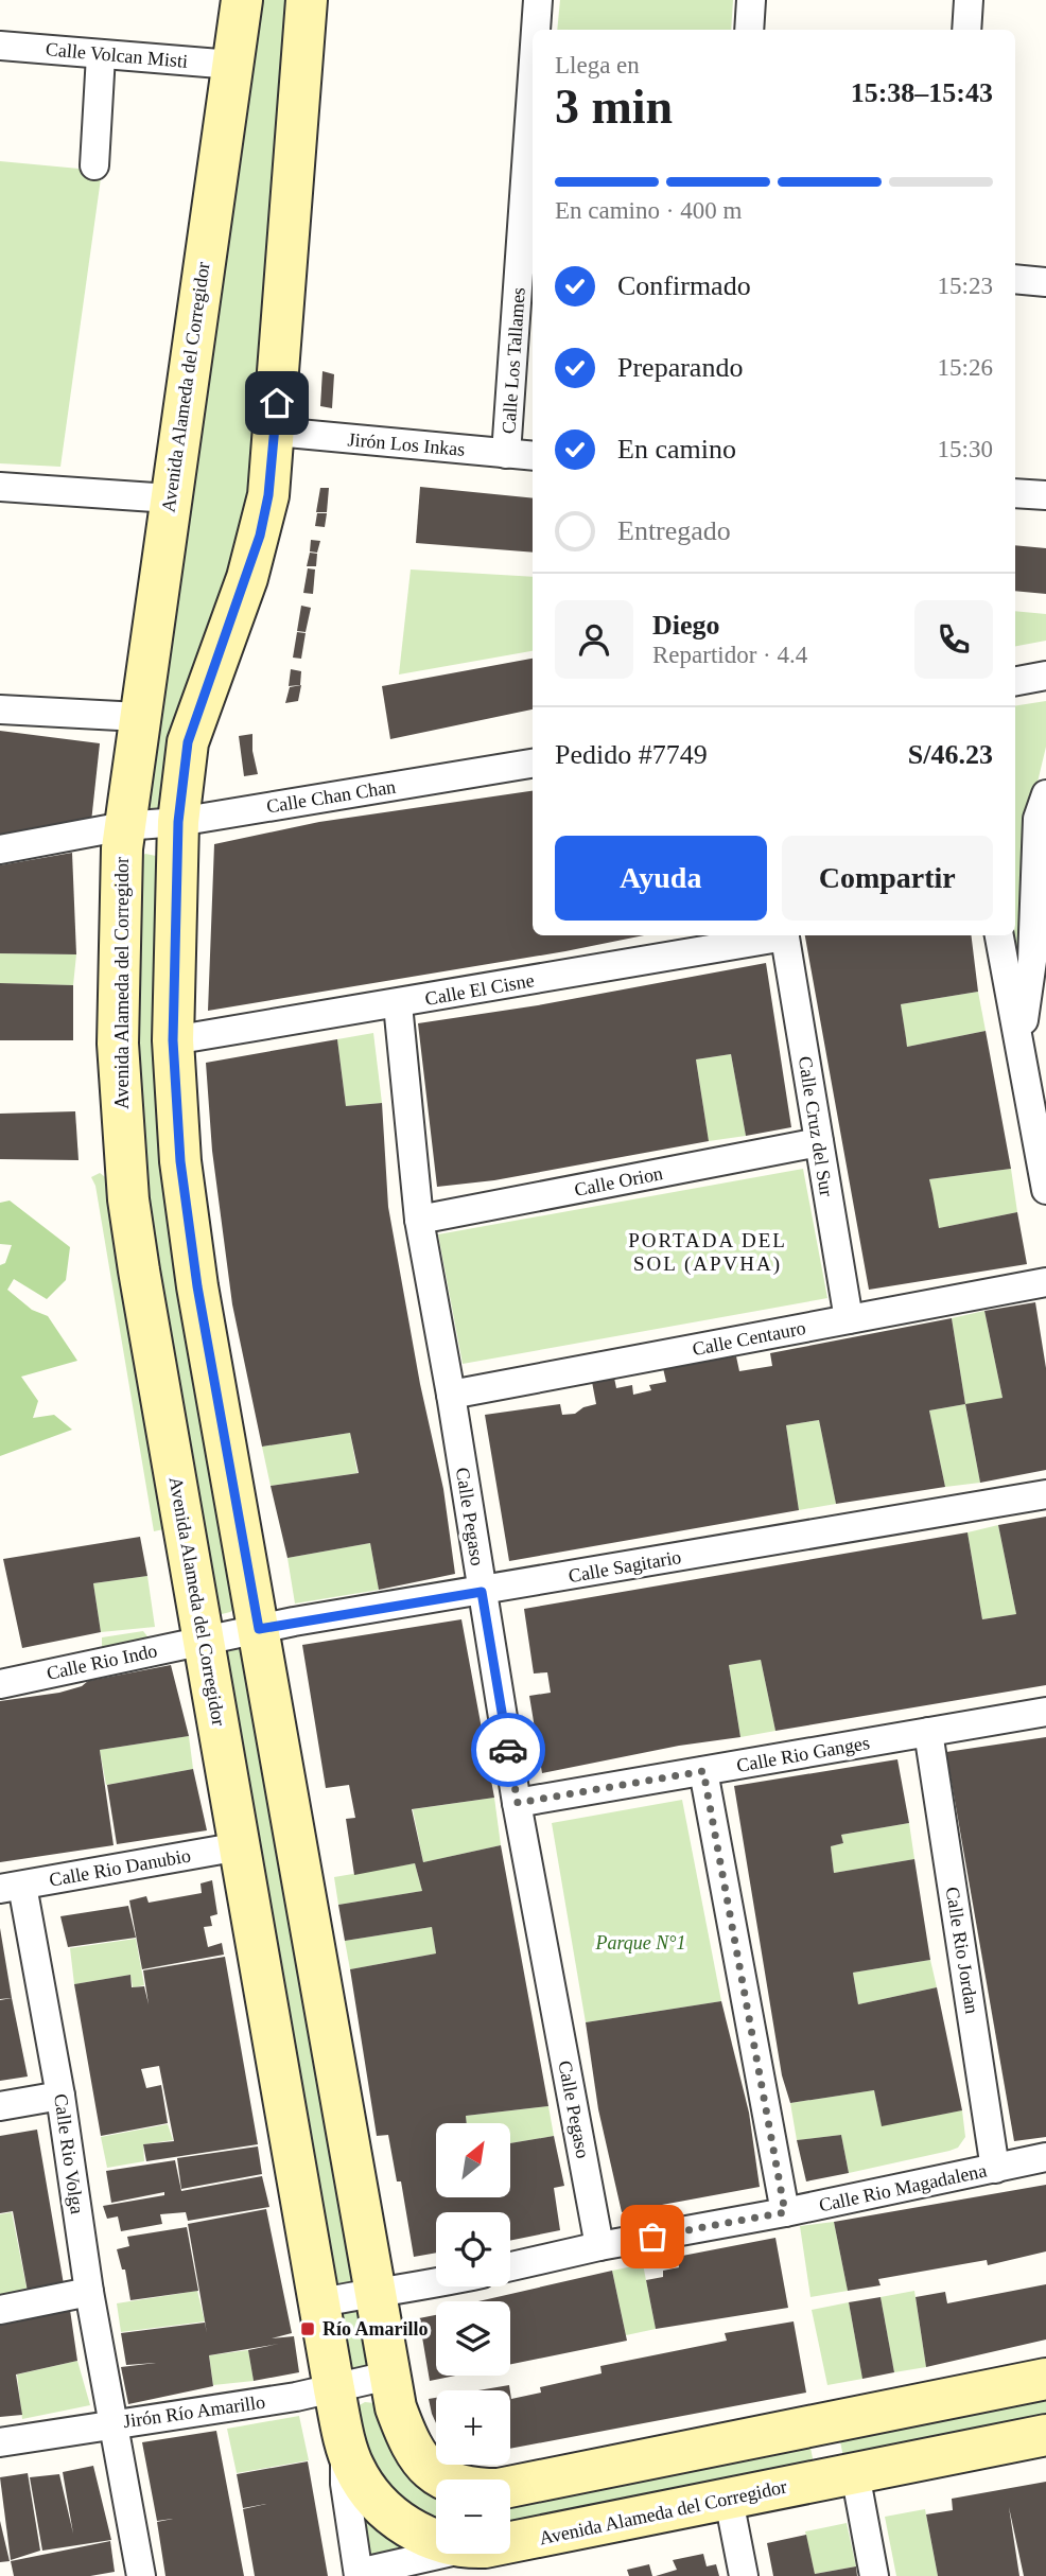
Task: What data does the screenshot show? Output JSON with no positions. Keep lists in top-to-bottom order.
{
  "streets": {
    "main road": ["Avenida Alameda del Corregidor"],
    "street": [
      "Calle Volcan Misti",
      "Calle Los Tallames",
      "Jirón Los Inkas",
      "Calle Chan Chan",
      "Calle El Cisne",
      "Calle Cruz del Sur",
      "Calle Orion",
      "Calle Centauro",
      "Calle Pegaso",
      "Calle Sagitario",
      "Calle Rio Indo",
      "Calle Rio Ganges",
      "Calle Rio Danubio",
      "Calle Rio Jordan",
      "Calle Rio Volga",
      "Calle Rio Magadalena",
      "Jirón Río Amarillo"
    ]
  },
  "crossings": [
    ["Calle Volcan Misti", "Avenida Alameda del Corregidor"],
    ["Calle Los Tallames", "Jirón Los Inkas"],
    ["Avenida Alameda del Corregidor", "Calle Chan Chan"],
    ["Avenida Alameda del Corregidor", "Calle Sagitario"],
    ["Avenida Alameda del Corregidor", "Calle Rio Indo"],
    ["Avenida Alameda del Corregidor", "Calle Rio Danubio"],
    ["Avenida Alameda del Corregidor", "Jirón Río Amarillo"],
    ["Calle El Cisne", "Calle Pegaso"],
    ["Calle Cruz del Sur", "Calle Orion"],
    ["Calle Cruz del Sur", "Calle Centauro"],
    ["Calle Orion", "Calle Pegaso"],
    ["Calle Centauro", "Calle Pegaso"],
    ["Calle Pegaso", "Calle Sagitario"],
    ["Calle Pegaso", "Calle Rio Ganges"],
    ["Calle Pegaso", "Calle Rio Magadalena"],
    ["Calle Sagitario", "Calle Rio Indo"],
    ["Calle Rio Ganges", "Calle Rio Jordan"],
    ["Calle Rio Danubio", "Calle Rio Volga"],
    ["Calle Rio Jordan", "Calle Rio Magadalena"],
    ["Calle Rio Volga", "Jirón Río Amarillo"]
  ],
  "districts": ["PORTADA DEL SOL (APVHA)"],
  "parks": ["Parque N°1"],
  "places": {
    "transit": ["Río Amarillo"]
  },
  "north": "top right",
  "page": {
    "heading": ["3 min", "Llega en", "15:38–15:43"],
    "panel": [
      "Diego",
      "Repartidor · 4.4",
      "Pedido #7749",
      "S/46.23"
    ],
    "bar": "En camino · 400 m",
    "list": [
      ["Confirmado", "15:23"],
      ["Preparando", "15:26"],
      ["En camino", "15:30"],
      "Entregado"
    ],
    "buttons": ["Ayuda", "Compartir"],
    "map_buttons": ["+", "−"]
  }
}
